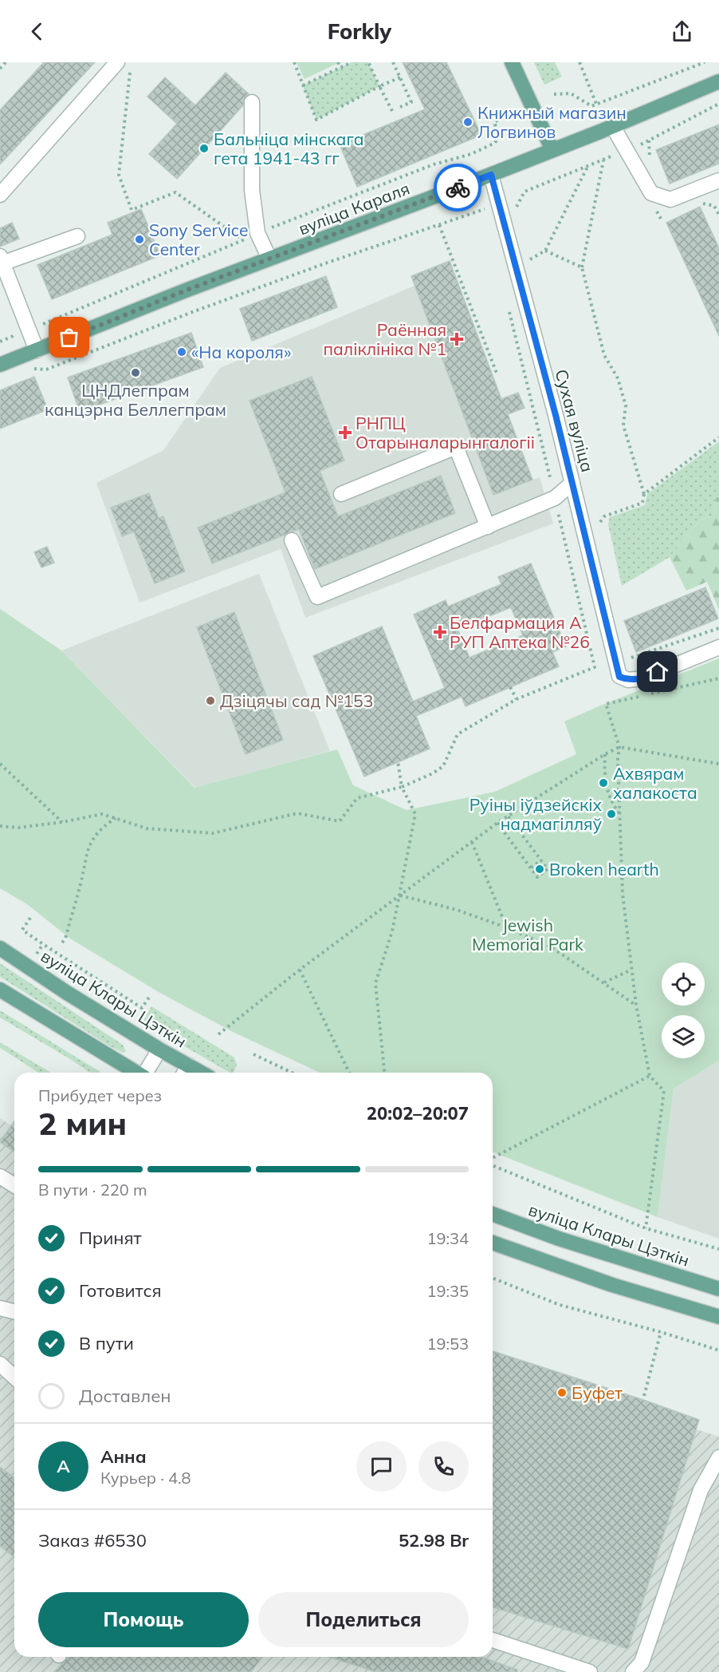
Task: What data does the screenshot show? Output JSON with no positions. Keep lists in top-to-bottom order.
{
  "streets": {
    "main road": ["вуліца Караля", "вуліца Клары Цэткін"],
    "street": ["Сухая вуліца"]
  },
  "crossings": [
    ["вуліца Караля", "Сухая вуліца"]
  ],
  "parks": ["Jewish Memorial Park"],
  "places": {
    "other": [
      "Книжный магазин Логвинов",
      "Бальніца мінскага гета 1941-43 гг",
      "Sony Service Center",
      "«На короля»",
      "ЦНДлегпрам канцэрна Беллегпрам",
      "Дзіцячы сад №153",
      "Ахвярам халакоста",
      "Руіны іўдзейскіх надмагілляў",
      "Broken hearth",
      "Буфет"
    ],
    "health": ["Раённая паліклініка №1", "РНПЦ Отарыналарынгалогіі", "Белфармация А РУП Аптека №26"]
  },
  "page": {
    "header": "Forkly",
    "heading": ["2 мин", "Прибудет через", "20:02–20:07"],
    "panel": [
      "Анна",
      "Курьер · 4.8",
      "Заказ #6530",
      "52.98 Br"
    ],
    "bar": "В пути · 220 m",
    "list": [
      ["Принят", "19:34"],
      ["Готовится", "19:35"],
      ["В пути", "19:53"],
      "Доставлен"
    ],
    "round": "А",
    "buttons": ["Помощь", "Поделиться"]
  }
}
